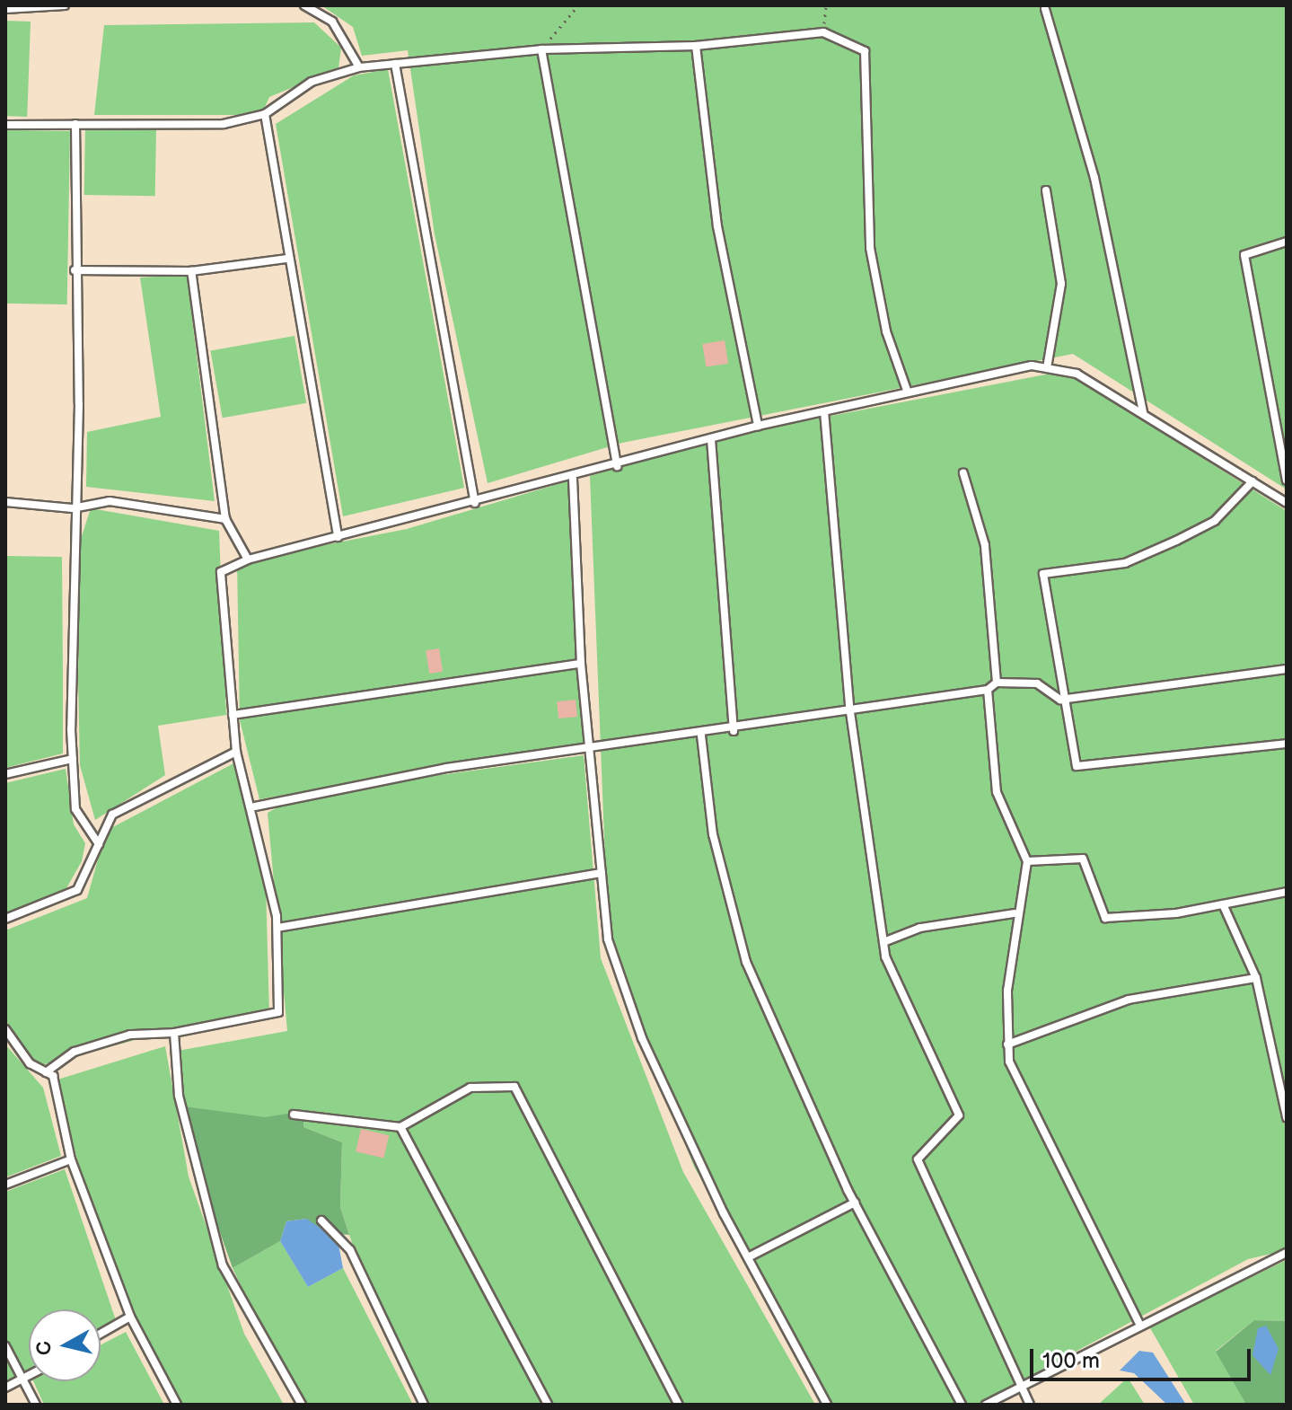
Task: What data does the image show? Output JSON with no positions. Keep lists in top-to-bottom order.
{
  "scale_bar": "100 m",
  "north": "left"
}
